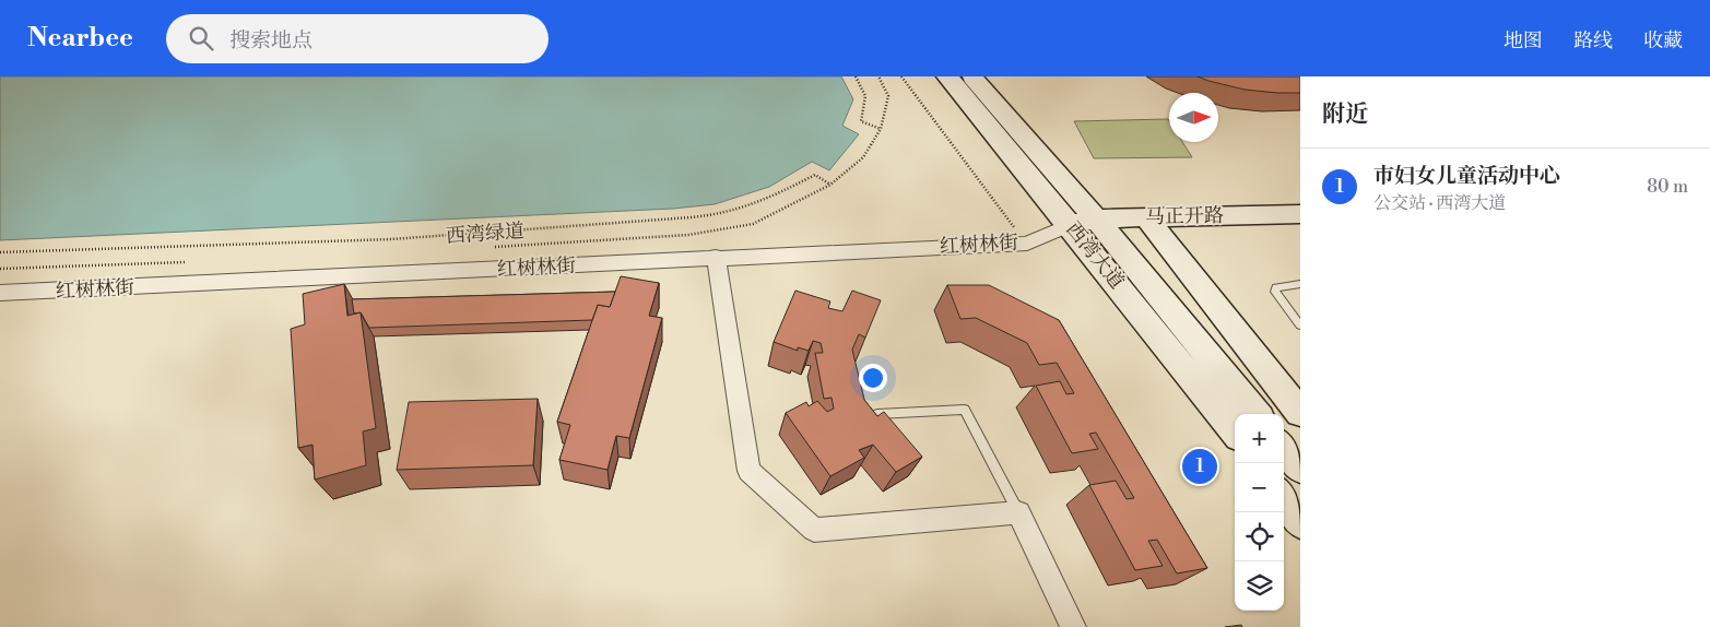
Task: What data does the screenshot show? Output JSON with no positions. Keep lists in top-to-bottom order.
{
  "streets": {
    "main road": ["马正开路", "西湾大道"],
    "street": ["红树林街"],
    "path": ["西湾绿道"]
  },
  "crossings": [
    ["马正开路", "红树林街"],
    ["马正开路", "西湾大道"],
    ["红树林街", "西湾大道"]
  ],
  "north": "right",
  "page": {
    "header": "Nearbee",
    "search": "搜索地点",
    "nav": ["地图", "路线", "收藏"],
    "heading": "附近",
    "list": [
      {
        "mark": "1",
        "name": "巿妇女儿童活动中心",
        "note": "公交站 · 西湾大道",
        "value": "80 m"
      }
    ],
    "map_buttons": ["+", "−"],
    "pins": "1"
  }
}
